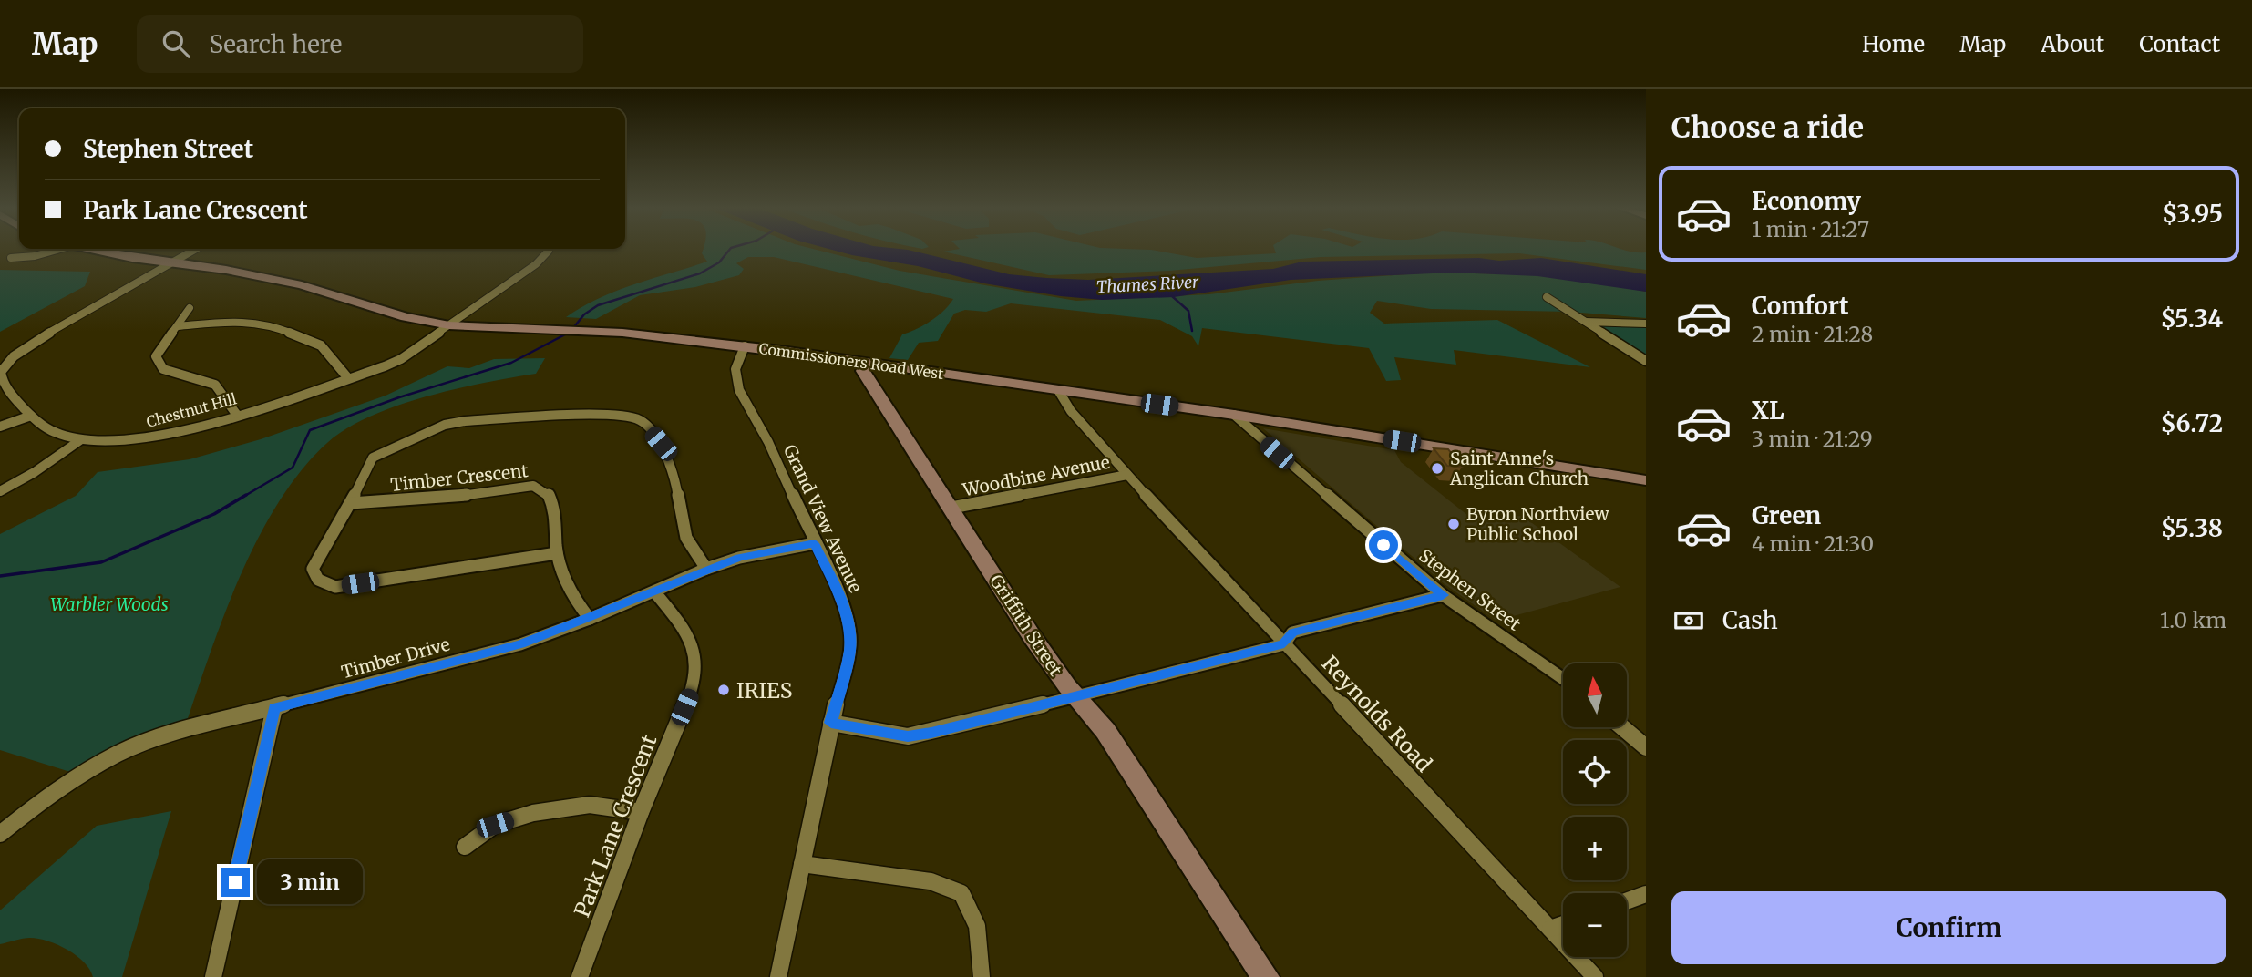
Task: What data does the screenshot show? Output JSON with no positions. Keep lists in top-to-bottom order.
{
  "streets": {
    "main road": ["Commissioners Road West", "Griffith Street"],
    "street": [
      "Chestnut Hill",
      "Woodbine Avenue",
      "Timber Crescent",
      "Grand View Avenue",
      "Stephen Street",
      "Timber Drive",
      "Reynolds Road",
      "Park Lane Crescent"
    ]
  },
  "crossings": [
    ["Commissioners Road West", "Chestnut Hill"],
    ["Commissioners Road West", "Grand View Avenue"],
    ["Commissioners Road West", "Stephen Street"],
    ["Commissioners Road West", "Griffith Street"],
    ["Commissioners Road West", "Reynolds Road"],
    ["Woodbine Avenue", "Griffith Street"],
    ["Woodbine Avenue", "Reynolds Road"],
    ["Timber Crescent", "Timber Drive"],
    ["Grand View Avenue", "Timber Drive"],
    ["Timber Drive", "Park Lane Crescent"]
  ],
  "water": ["Thames River"],
  "parks": ["Warbler Woods"],
  "places": ["Saint Anne's Anglican Church", "Byron Northview Public School", "IRIES"],
  "north": "top",
  "page": {
    "header": "Map",
    "search": "Search here",
    "nav": [
      "Home",
      "Map",
      "About",
      "Contact"
    ],
    "heading": "Choose a ride",
    "banner": ["Stephen Street", "Park Lane Crescent"],
    "list": [
      {
        "name": "Economy",
        "note": "1 min · 21:27",
        "value": "$3.95"
      },
      {
        "name": "Comfort",
        "note": "2 min · 21:28",
        "value": "$5.34"
      },
      {
        "name": "XL",
        "note": "3 min · 21:29",
        "value": "$6.72"
      },
      {
        "name": "Green",
        "note": "4 min · 21:30",
        "value": "$5.38"
      }
    ],
    "pay": ["Cash", "1.0 km"],
    "map_buttons": ["+", "−"],
    "bubble": "3 min",
    "buttons": "Confirm"
  }
}
